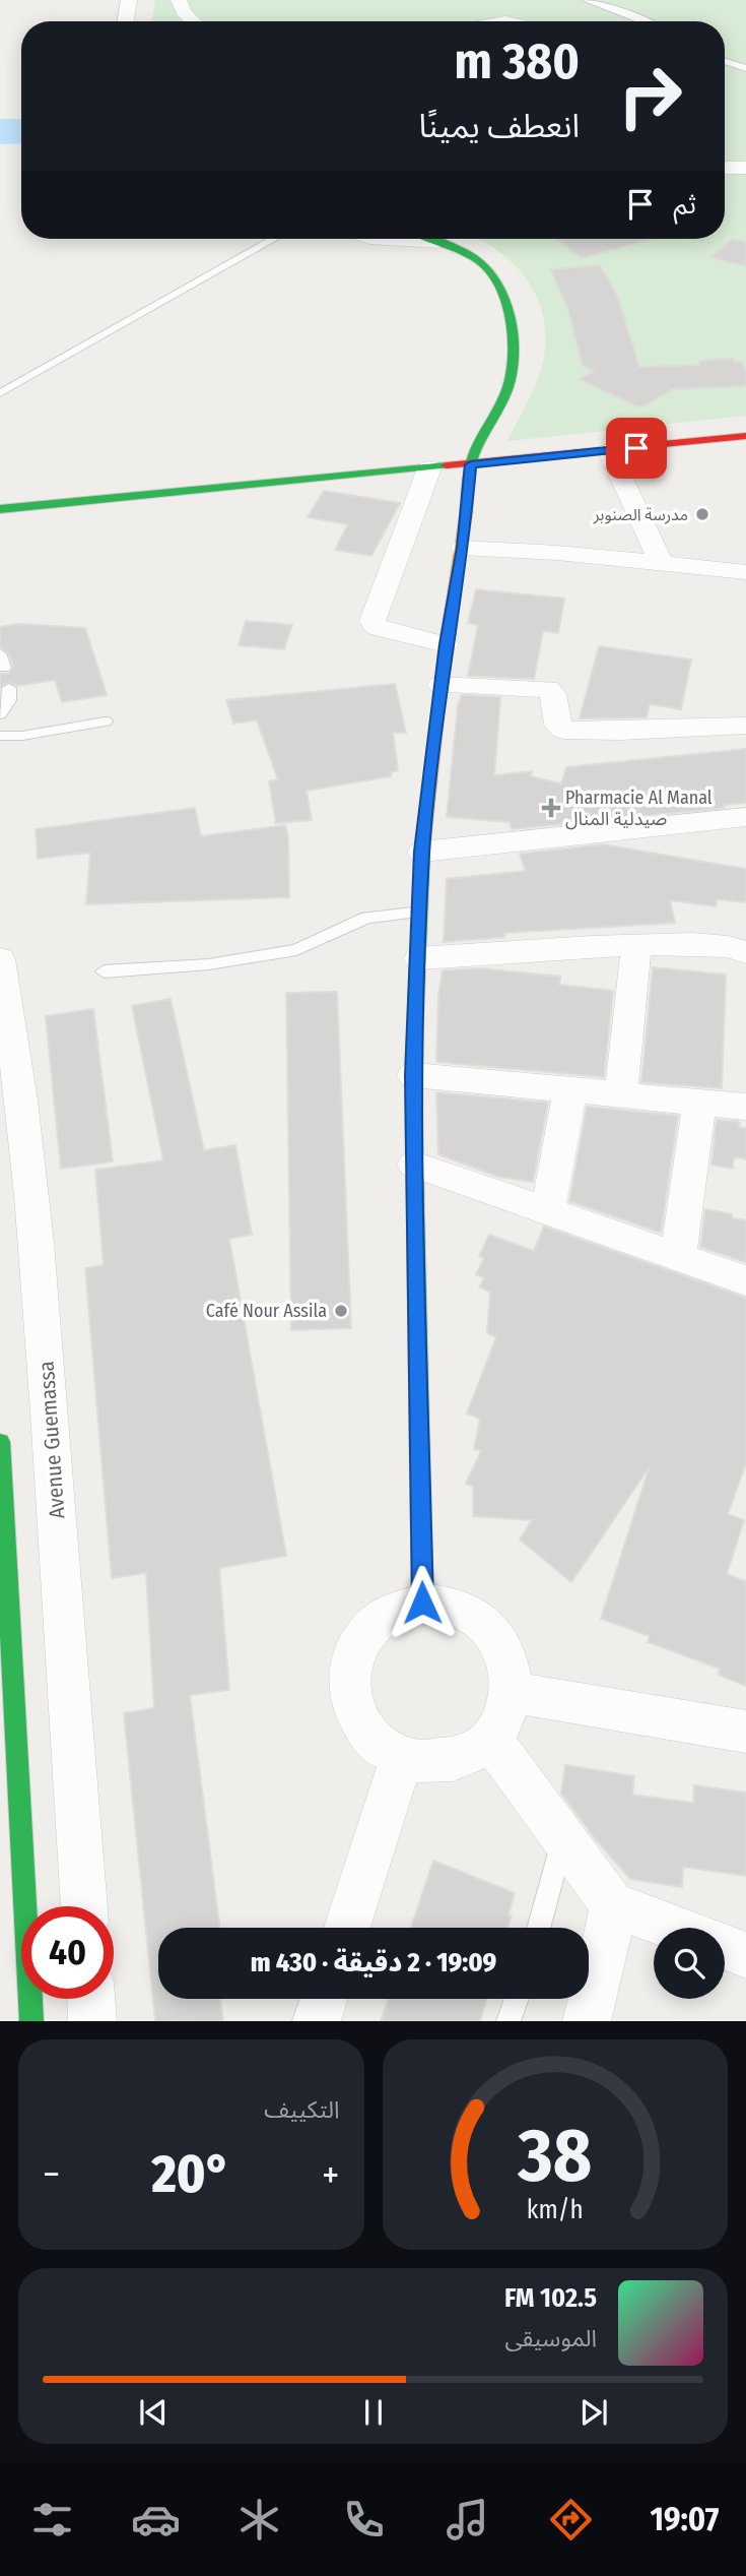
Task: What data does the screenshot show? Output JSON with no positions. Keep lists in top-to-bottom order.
{
  "streets": {
    "street": ["Avenue Guemassa"]
  },
  "places": {
    "other": ["مدرسة الصنوبر", "Café Nour Assila"],
    "health": ["Pharmacie Al Manal صيدلية المنال"]
  },
  "page": {
    "turn": ["380 m", "انعطف يمينًا"],
    "then": "ثم",
    "limit": "40",
    "trip": "19:09 · 2 دقيقة · 430 m",
    "tile": "التكييف",
    "heat": ["−", "20°", "+"],
    "song": ["102.5 FM", "الموسيقى"],
    "tabs": "19:07",
    "gauge": ["38", "km/h"]
  }
}
